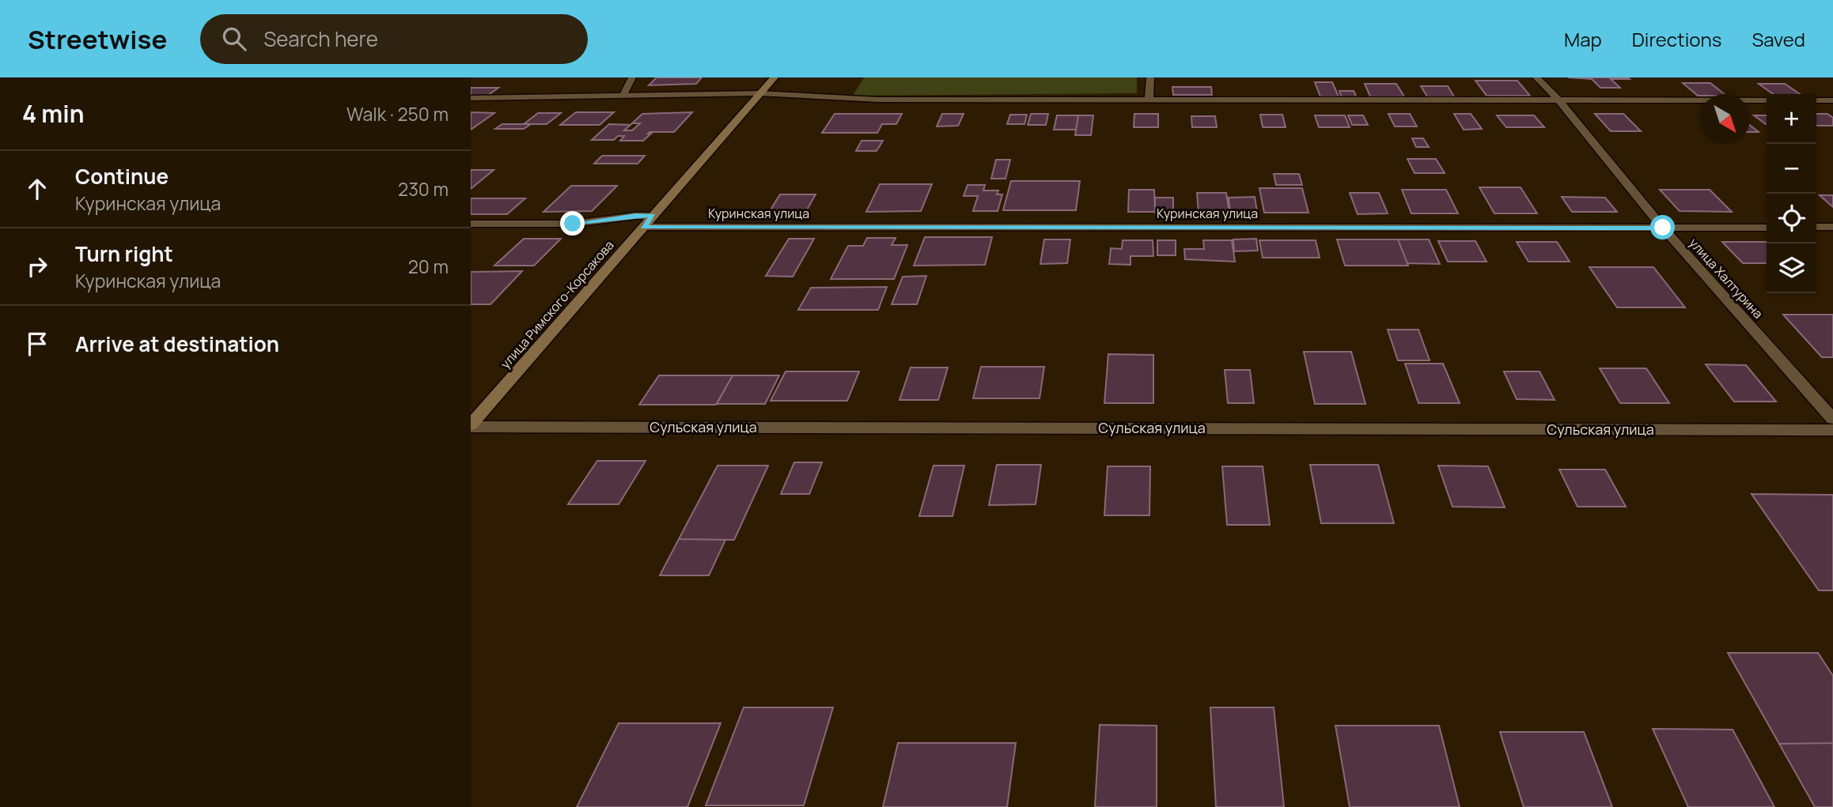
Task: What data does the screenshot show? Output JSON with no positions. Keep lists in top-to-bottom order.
{
  "streets": {
    "main road": ["улица Римского-Корсакова"],
    "street": ["Куринская улица", "улица Халтурина", "Сульская улица"]
  },
  "crossings": [
    ["Куринская улица", "улица Халтурина"],
    ["Куринская улица", "улица Римского-Корсакова"],
    ["улица Римского-Корсакова", "Сульская улица"]
  ],
  "north": "bottom right",
  "page": {
    "header": "Streetwise",
    "search": "Search here",
    "nav": ["Map", "Directions", "Saved"],
    "heading": ["4 min", "Walk · 250 m"],
    "map_buttons": ["+", "−"],
    "list": [
      ["Continue", "Куринская улица", "230 m"],
      ["Turn right", "Куринская улица", "20 m"],
      "Arrive at destination"
    ]
  }
}
